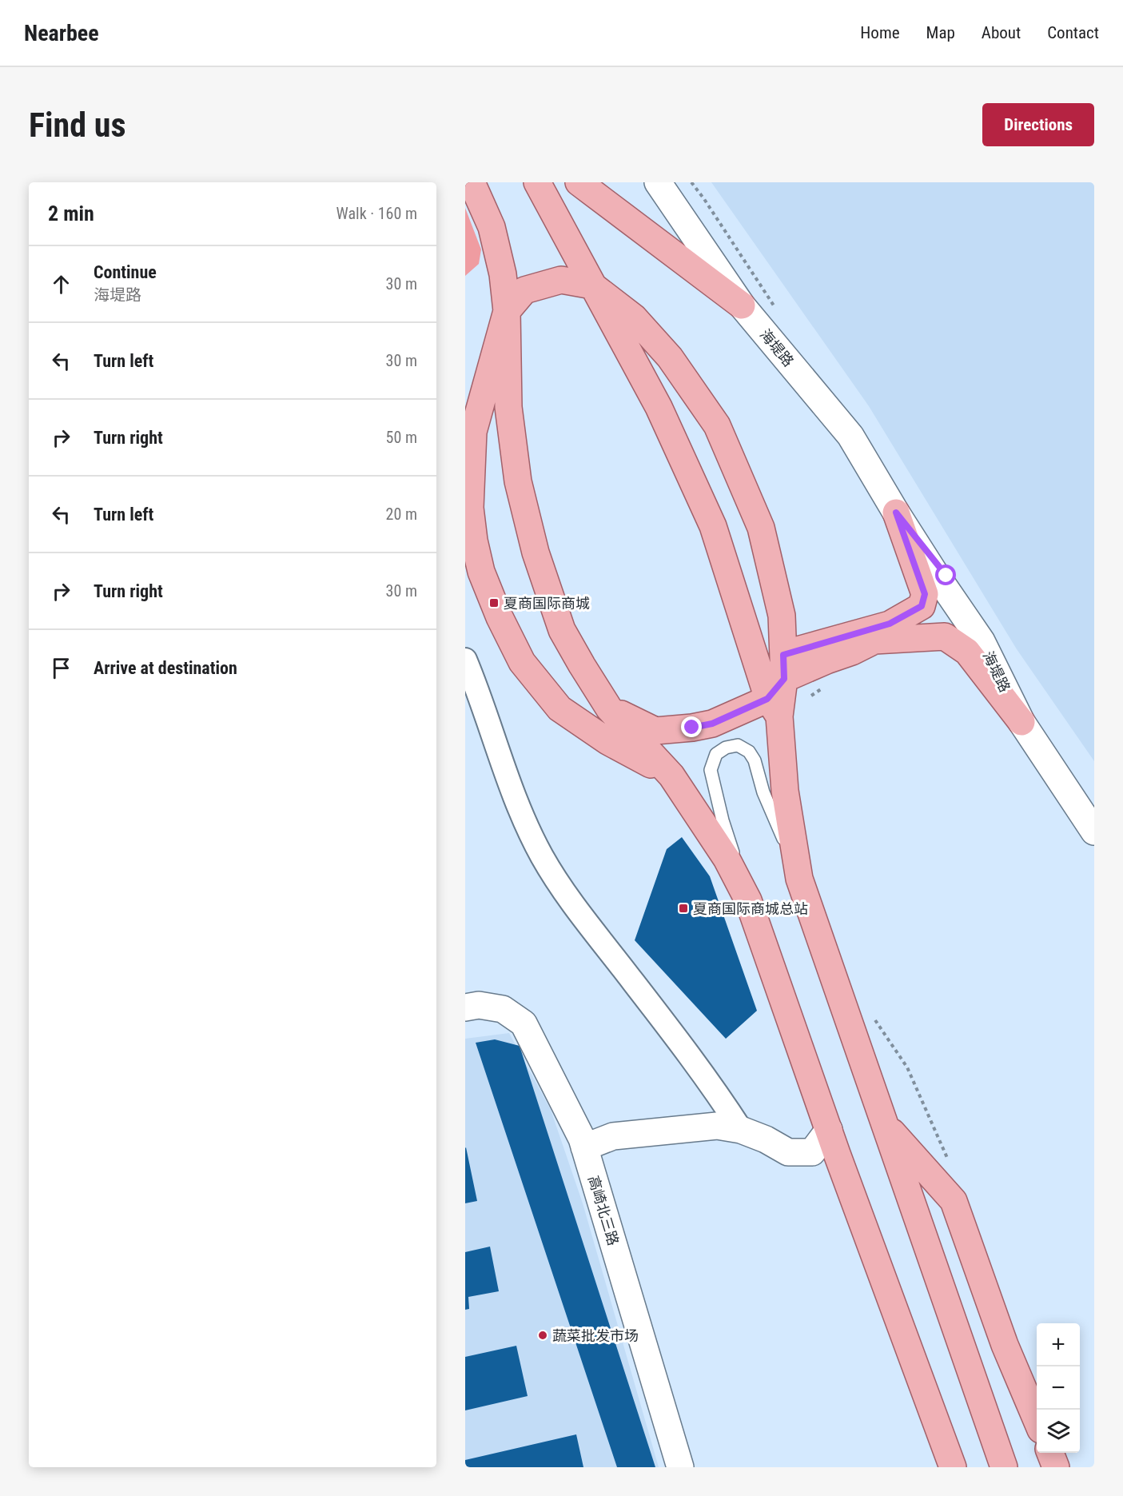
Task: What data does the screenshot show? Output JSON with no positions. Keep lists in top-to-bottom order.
{
  "streets": {
    "main road": ["海堤路", "高崎北三路"]
  },
  "places": {
    "transit": ["夏商国际商城", "夏商国际商城总站"],
    "other": ["蔬菜批发市场"]
  },
  "page": {
    "header": "Nearbee",
    "nav": [
      "Home",
      "Map",
      "About",
      "Contact"
    ],
    "buttons": "Directions",
    "title": "Find us",
    "heading": ["2 min", "Walk · 160 m"],
    "list": [
      ["Continue", "海堤路", "30 m"],
      ["Turn left", "30 m"],
      ["Turn right", "50 m"],
      ["Turn left", "20 m"],
      ["Turn right", "30 m"],
      "Arrive at destination"
    ],
    "map_buttons": ["+", "−"]
  }
}
